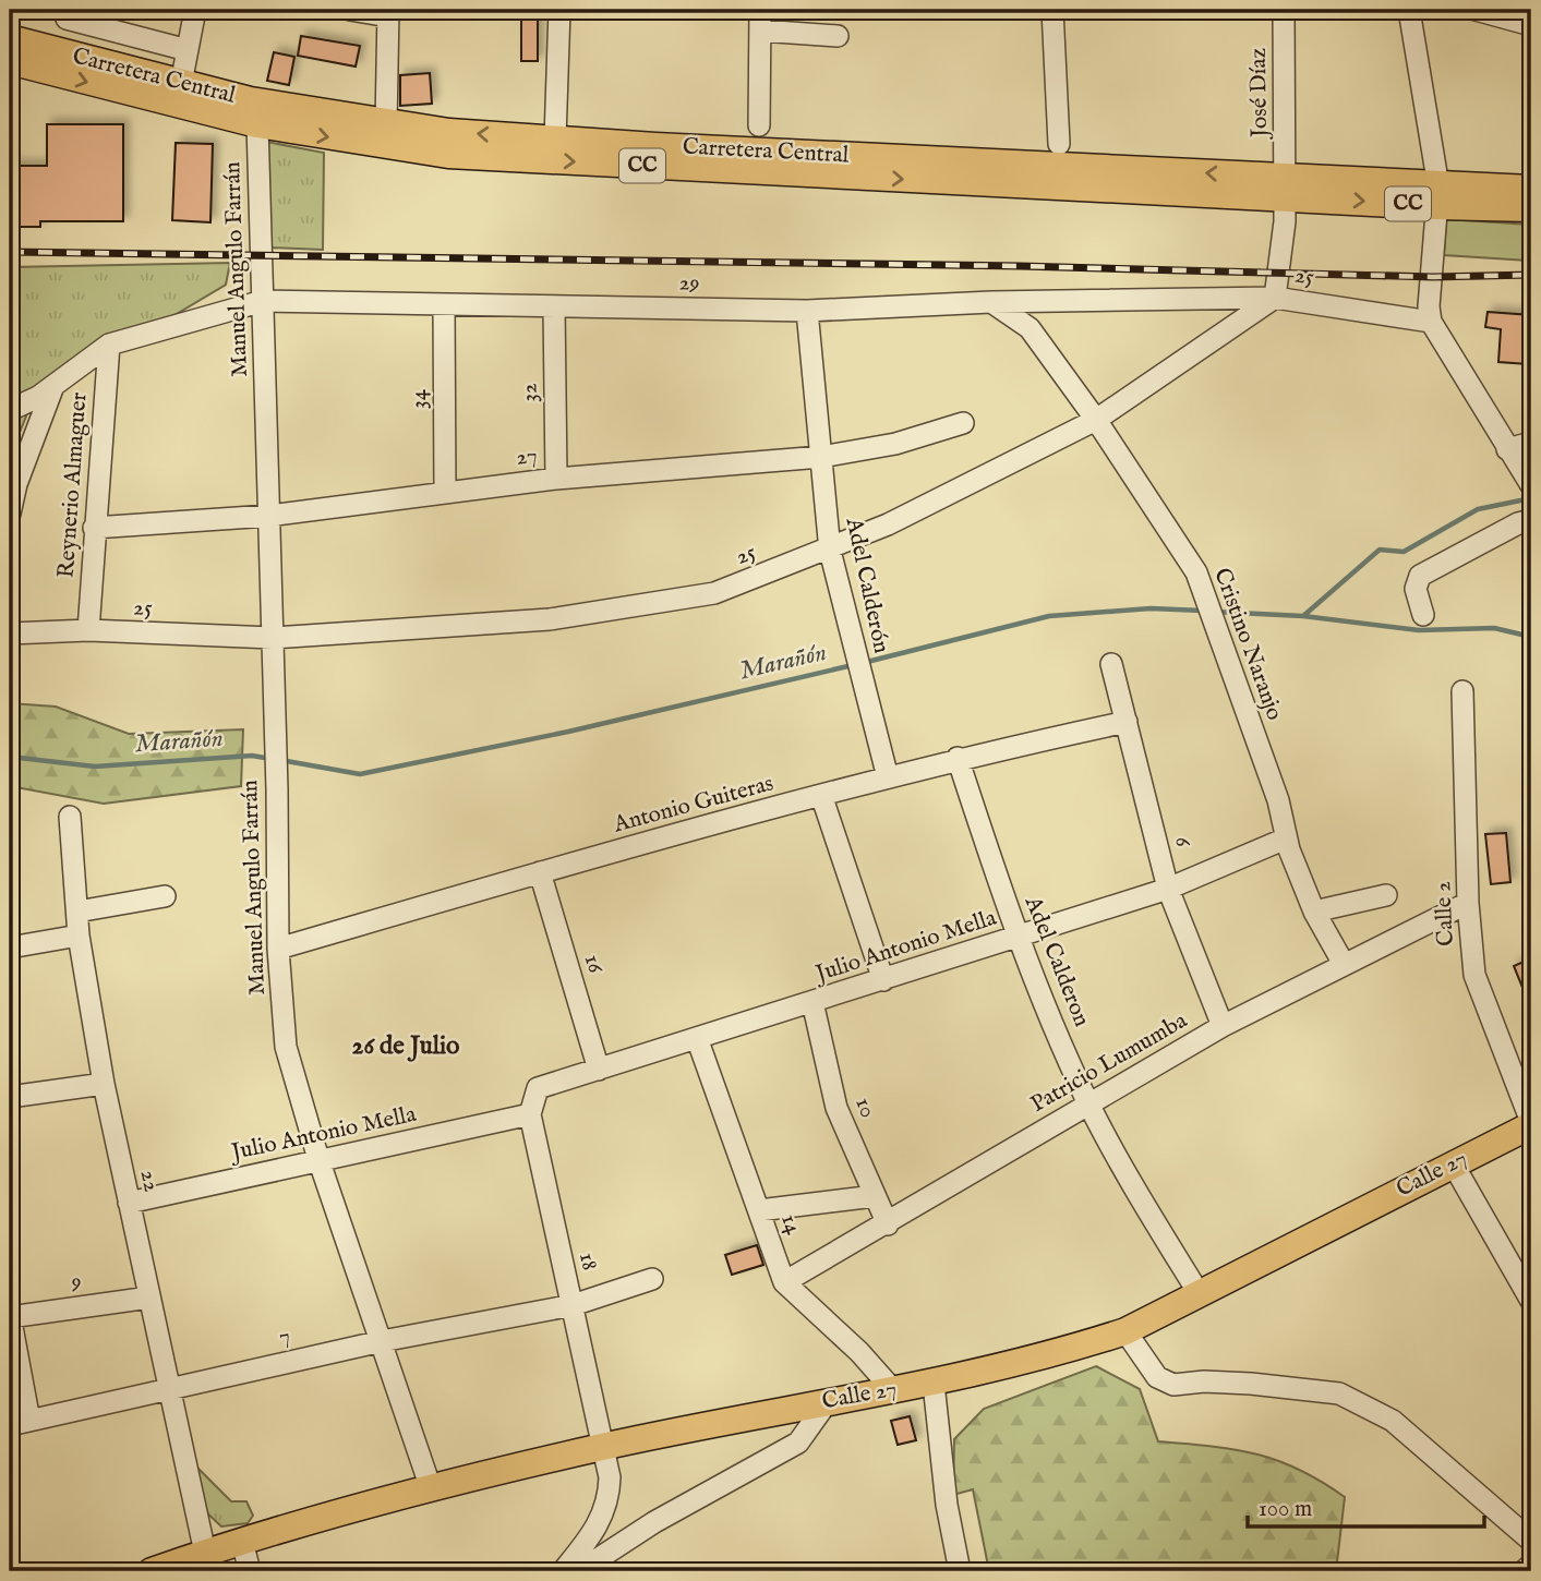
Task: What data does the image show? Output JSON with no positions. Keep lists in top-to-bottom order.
{
  "streets": {
    "main road": ["Carretera Central", "CC", "Calle 27"],
    "street": [
      "José Díaz",
      "Manuel Angulo Farrán",
      "25",
      "29",
      "32",
      "34",
      "27",
      "Reynerio Almaguer",
      "Adel Calderón",
      "Cristino Naranjo",
      "Antonio Guiteras",
      "6",
      "Calle 2",
      "Julio Antonio Mella",
      "Adel Calderon",
      "16",
      "Patricio Lumumba",
      "10",
      "22",
      "14",
      "18",
      "9",
      "7"
    ]
  },
  "crossings": [
    ["Carretera Central", "José Díaz"],
    ["Carretera Central", "Manuel Angulo Farrán"],
    ["José Díaz", "25"],
    ["José Díaz", "29"],
    ["Manuel Angulo Farrán", "25"],
    ["Manuel Angulo Farrán", "29"],
    ["Manuel Angulo Farrán", "27"],
    ["Manuel Angulo Farrán", "Antonio Guiteras"],
    ["Manuel Angulo Farrán", "Julio Antonio Mella"],
    ["Manuel Angulo Farrán", "Calle 27"],
    ["Manuel Angulo Farrán", "7"],
    ["25", "29"],
    ["25", "Reynerio Almaguer"],
    ["25", "Adel Calderón"],
    ["25", "Cristino Naranjo"],
    ["29", "32"],
    ["29", "34"],
    ["29", "Reynerio Almaguer"],
    ["29", "Adel Calderón"],
    ["29", "Cristino Naranjo"],
    ["32", "27"],
    ["34", "27"],
    ["27", "Reynerio Almaguer"],
    ["27", "Adel Calderón"],
    ["Adel Calderón", "Antonio Guiteras"],
    ["Cristino Naranjo", "Julio Antonio Mella"],
    ["Cristino Naranjo", "Patricio Lumumba"],
    ["Antonio Guiteras", "6"],
    ["Antonio Guiteras", "Adel Calderon"],
    ["Antonio Guiteras", "16"],
    ["6", "Julio Antonio Mella"],
    ["6", "Patricio Lumumba"],
    ["Calle 2", "Patricio Lumumba"],
    ["Calle 2", "Calle 27"],
    ["Julio Antonio Mella", "Adel Calderon"],
    ["Julio Antonio Mella", "16"],
    ["Julio Antonio Mella", "10"],
    ["Julio Antonio Mella", "22"],
    ["Julio Antonio Mella", "14"],
    ["Julio Antonio Mella", "18"],
    ["Adel Calderon", "Patricio Lumumba"],
    ["Adel Calderon", "Calle 27"],
    ["Patricio Lumumba", "10"],
    ["Patricio Lumumba", "14"],
    ["Calle 27", "22"],
    ["Calle 27", "14"],
    ["Calle 27", "18"],
    ["22", "9"],
    ["22", "7"],
    ["18", "7"]
  ],
  "districts": ["26 de Julio"],
  "water": ["Marañón"],
  "scale_bar": "100 m"
}
